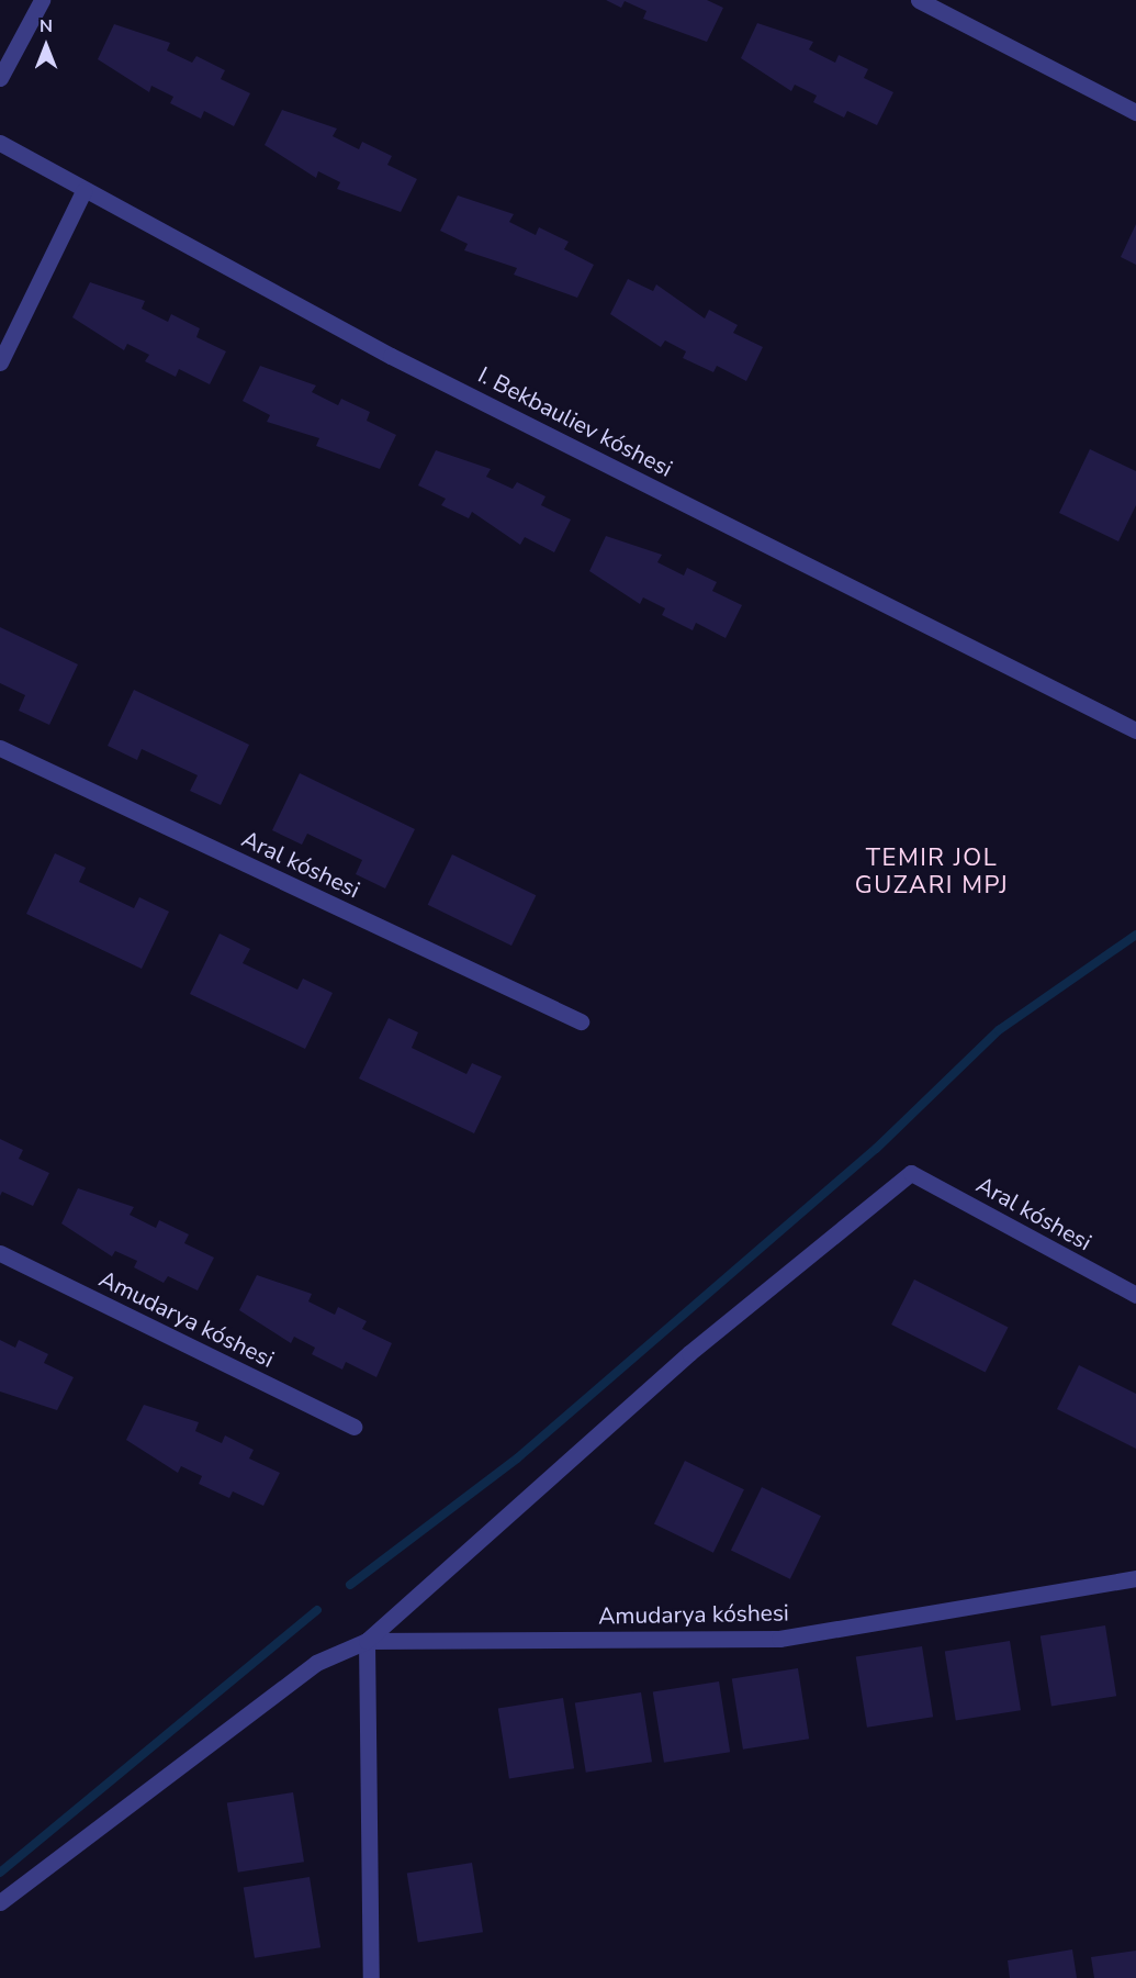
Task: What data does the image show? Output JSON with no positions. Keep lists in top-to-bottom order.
{
  "streets": {
    "street": ["I. Bekbauliev kóshesi", "Aral kóshesi", "Amudarya kóshesi"]
  },
  "crossings": [
    ["Aral kóshesi", "Amudarya kóshesi"]
  ],
  "districts": ["TEMIR JOL GUZARI MPJ"],
  "north": "top"
}
